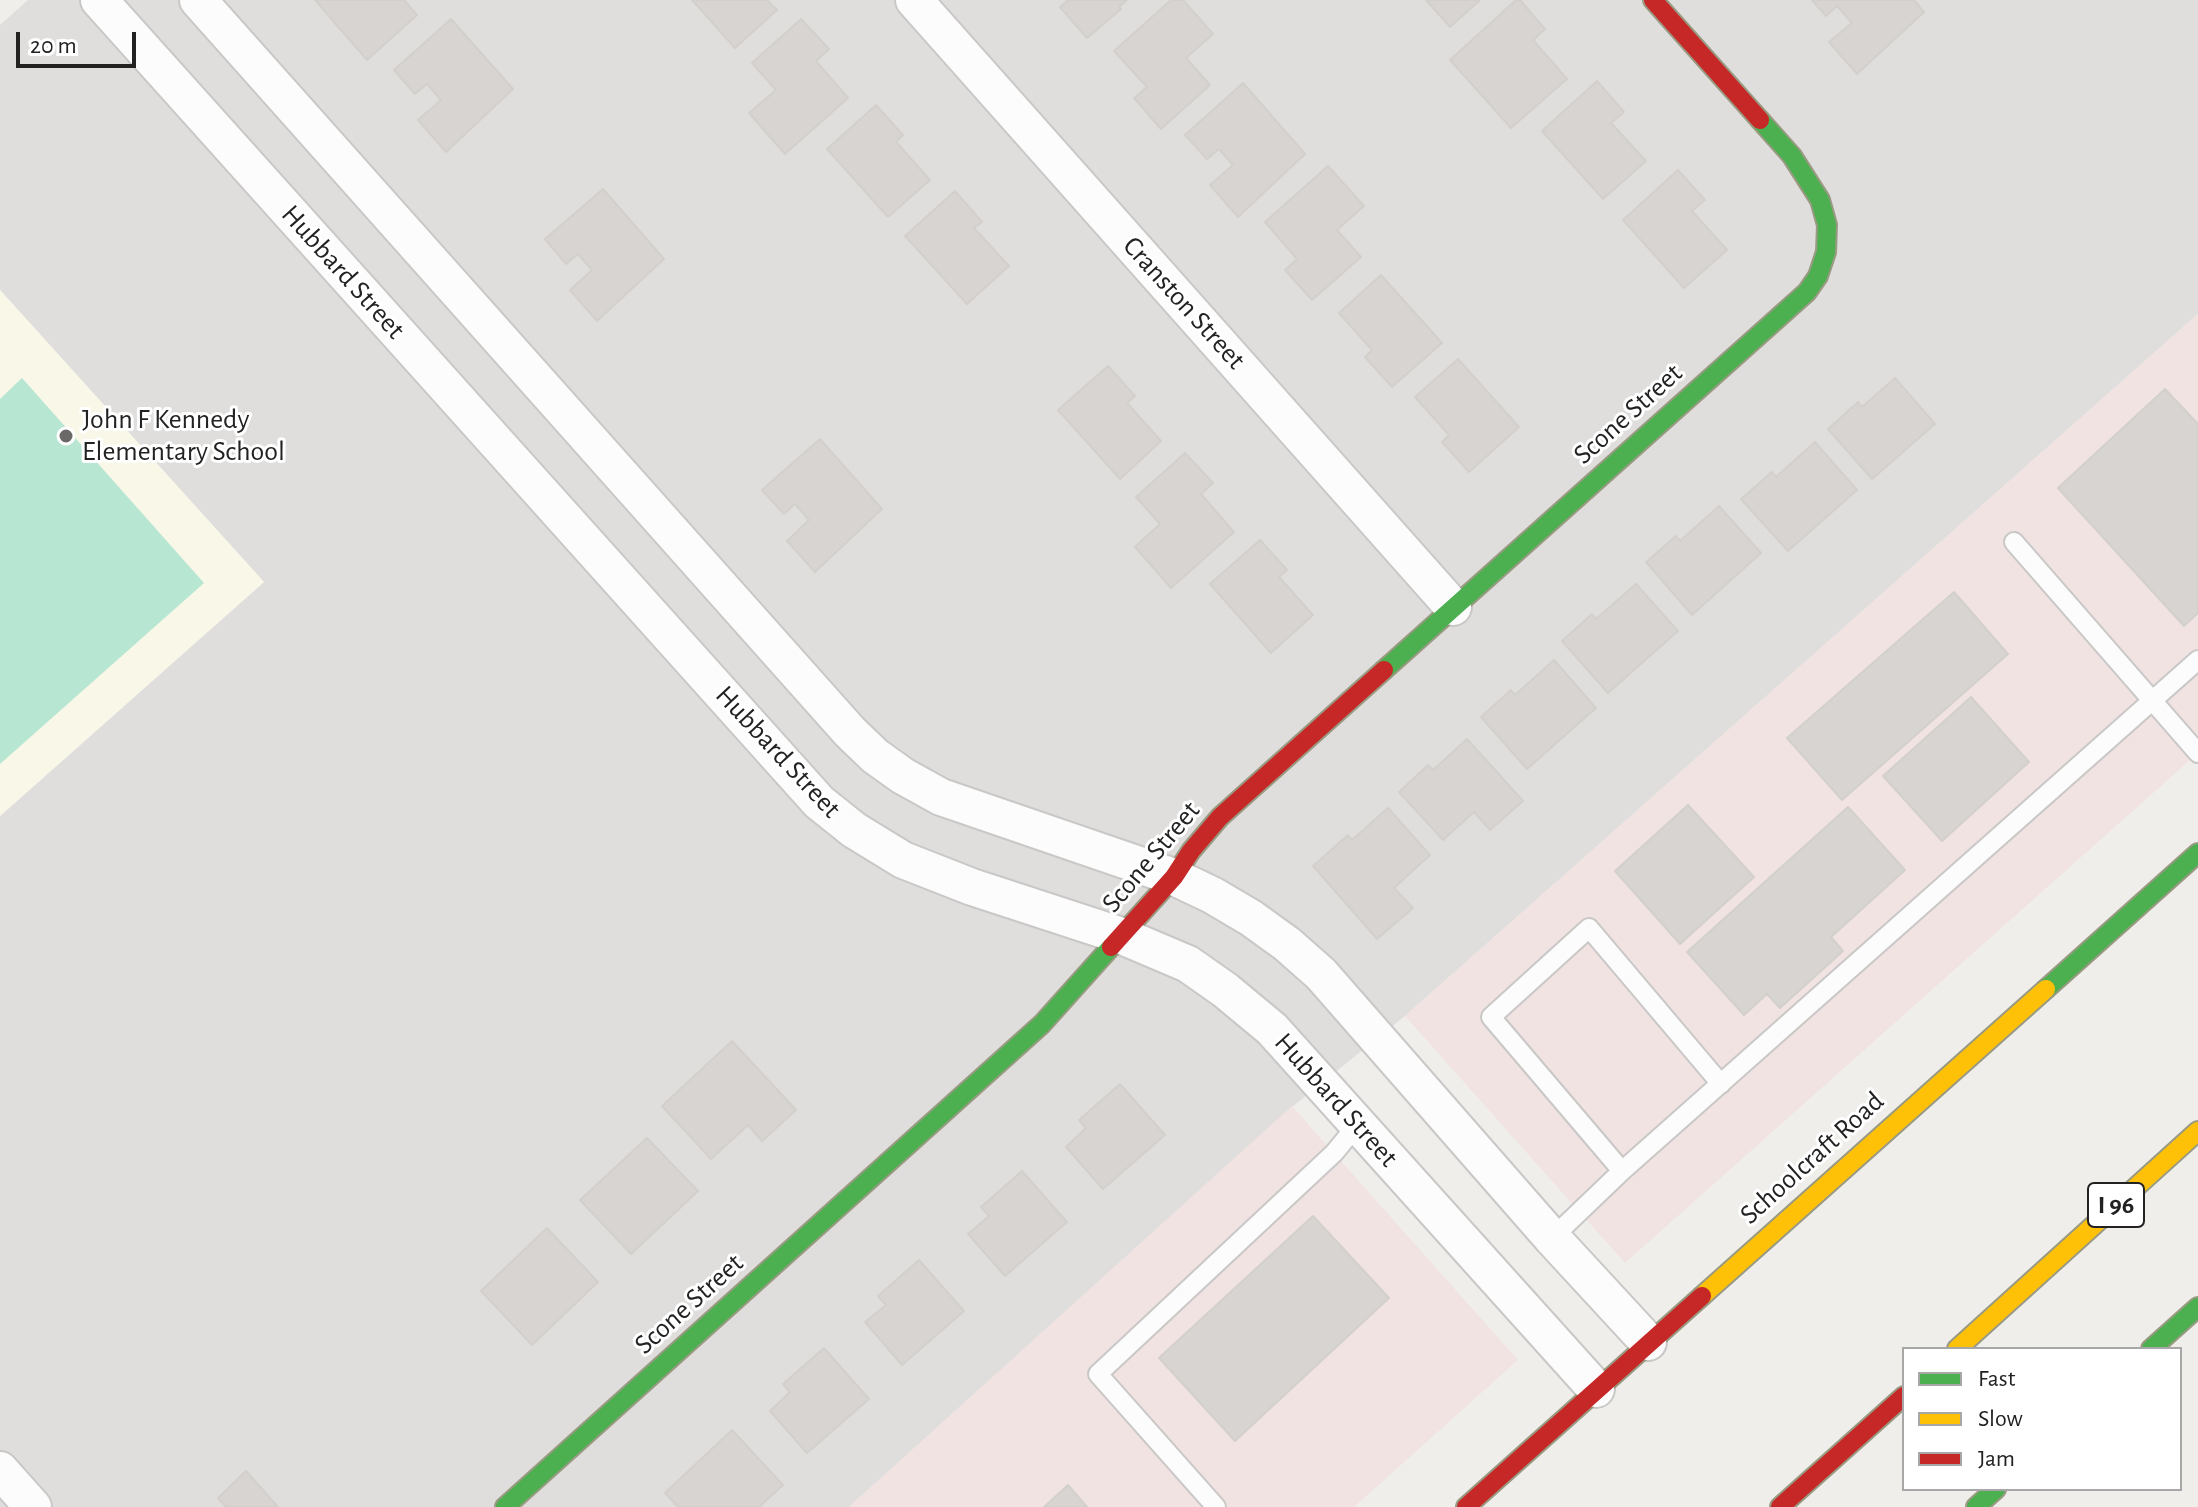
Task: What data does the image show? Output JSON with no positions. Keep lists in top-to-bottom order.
{
  "streets": {
    "main road": ["Scone Street", "Schoolcraft Road", "I 96"],
    "street": ["Hubbard Street", "Cranston Street"]
  },
  "crossings": [
    ["Hubbard Street", "Scone Street"],
    ["Hubbard Street", "Schoolcraft Road"],
    ["Cranston Street", "Scone Street"]
  ],
  "places": ["John F Kennedy Elementary School"],
  "legend": ["Fast", "Slow", "Jam"],
  "scale_bar": "20 m"
}
